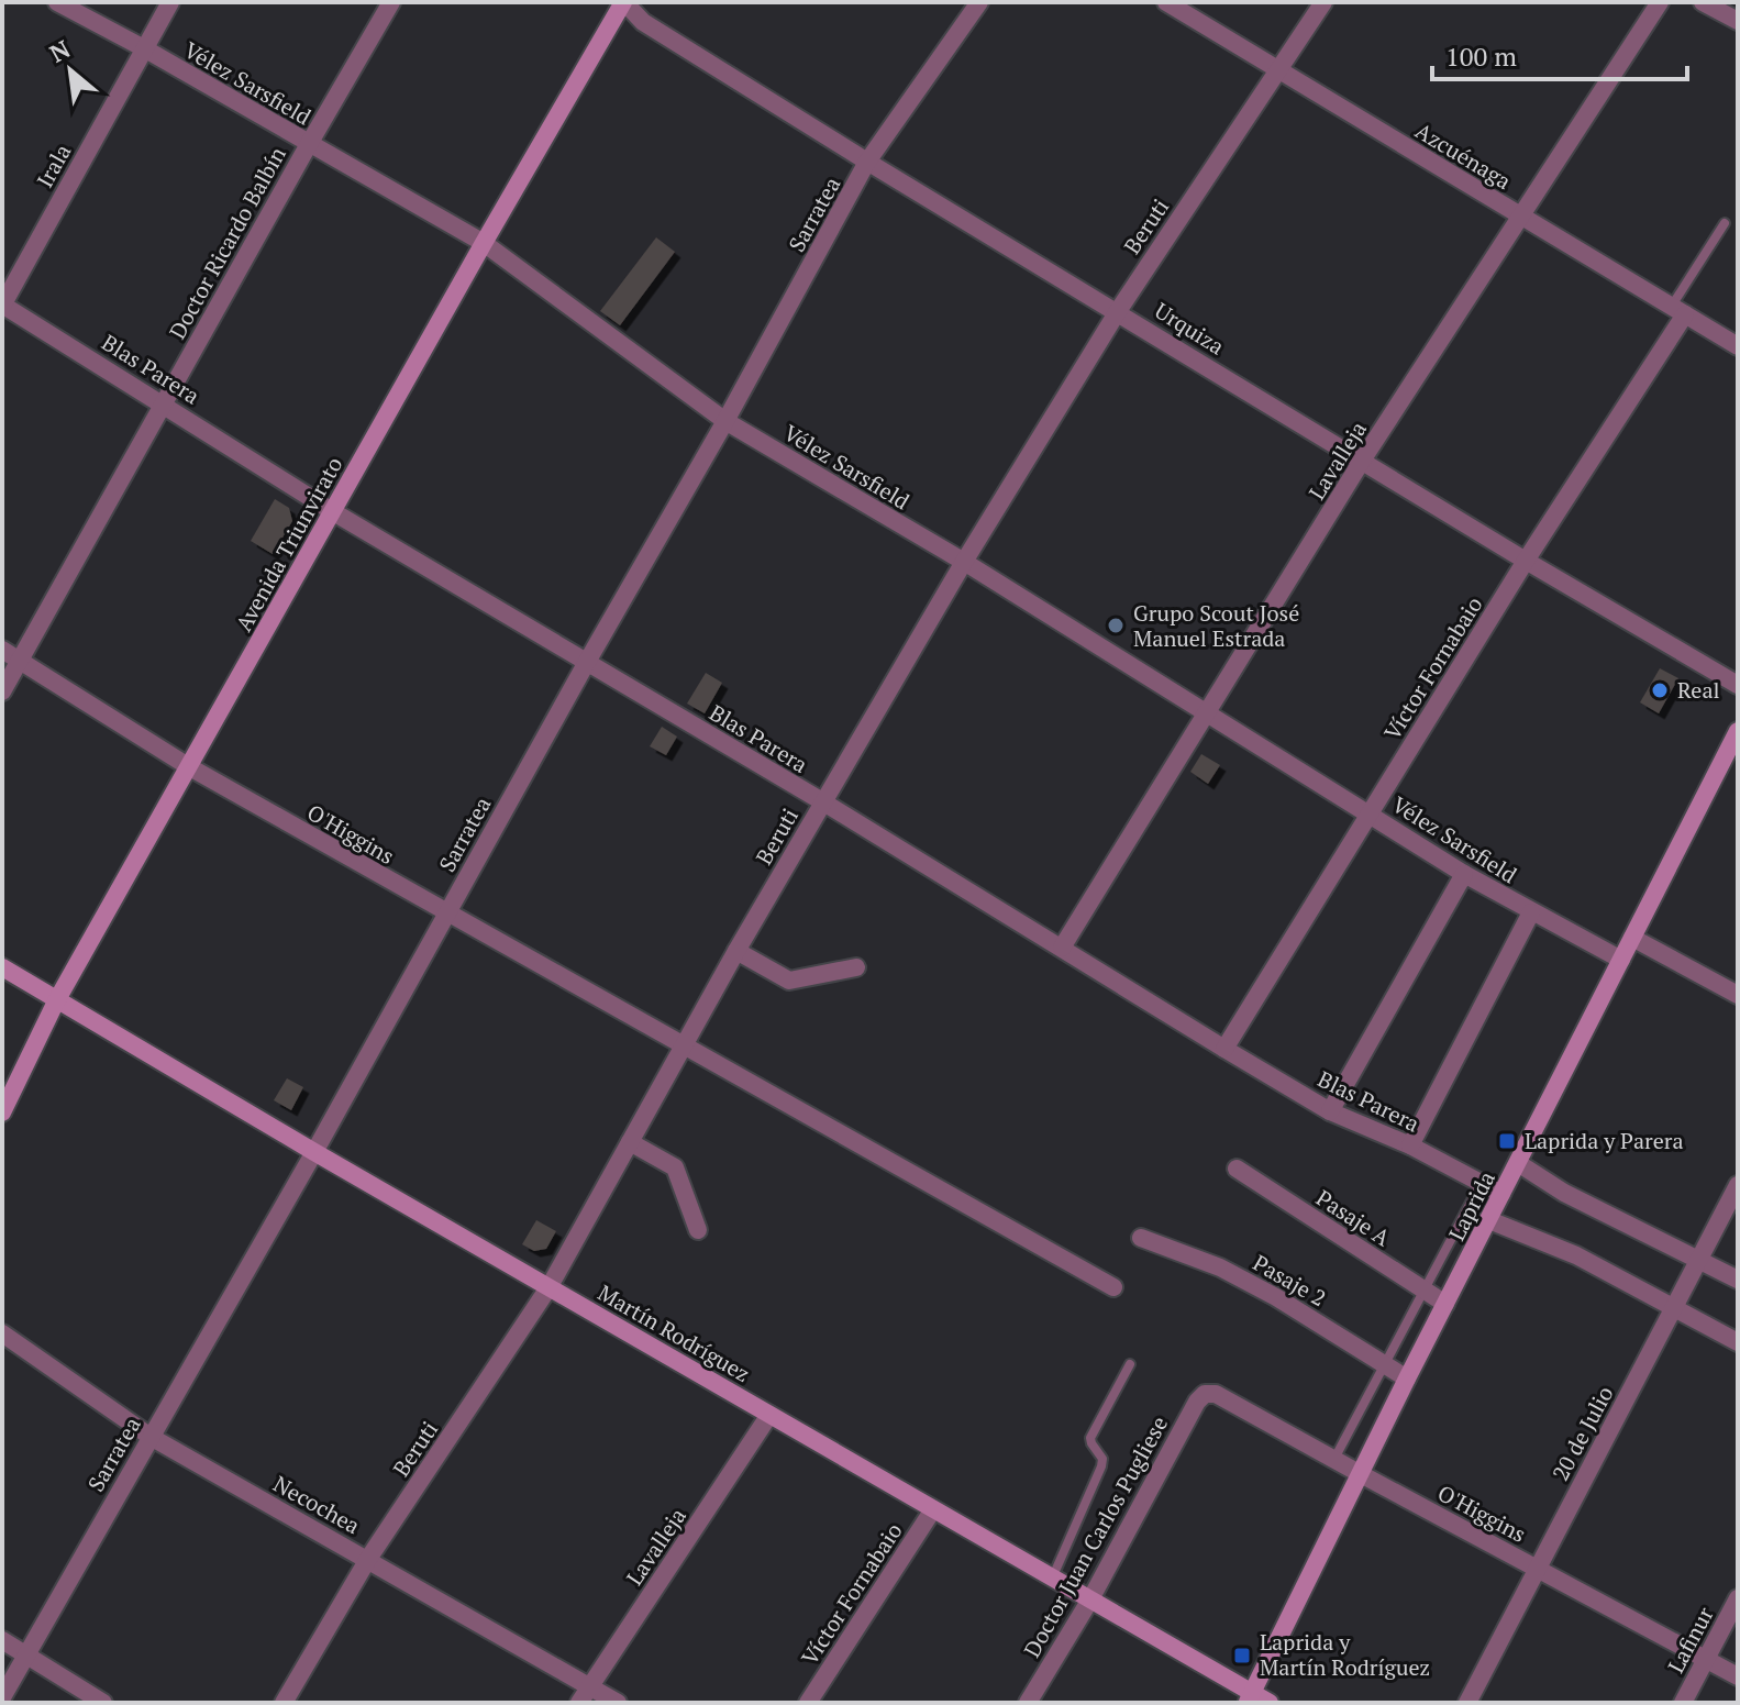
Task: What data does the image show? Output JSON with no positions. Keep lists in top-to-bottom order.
{
  "streets": {
    "street": [
      "Vélez Sarsfield",
      "Azcuénaga",
      "Irala",
      "Sarratea",
      "Beruti",
      "Doctor Ricardo Balbín",
      "Urquiza",
      "Blas Parera",
      "Lavalleja",
      "Avenida Triunvirato",
      "Víctor Fornabaio",
      "O'Higgins",
      "Laprida",
      "Pasaje A",
      "Pasaje 2",
      "Martín Rodríguez",
      "20 de Julio",
      "Necochea",
      "Doctor Juan Carlos Pugliese",
      "Lafinur"
    ]
  },
  "crossings": [
    ["Vélez Sarsfield", "Irala"],
    ["Vélez Sarsfield", "Sarratea"],
    ["Vélez Sarsfield", "Beruti"],
    ["Vélez Sarsfield", "Doctor Ricardo Balbín"],
    ["Vélez Sarsfield", "Lavalleja"],
    ["Vélez Sarsfield", "Avenida Triunvirato"],
    ["Vélez Sarsfield", "Víctor Fornabaio"],
    ["Vélez Sarsfield", "Laprida"],
    ["Azcuénaga", "Beruti"],
    ["Azcuénaga", "Lavalleja"],
    ["Azcuénaga", "Víctor Fornabaio"],
    ["Irala", "Blas Parera"],
    ["Sarratea", "Urquiza"],
    ["Sarratea", "Blas Parera"],
    ["Sarratea", "O'Higgins"],
    ["Sarratea", "Martín Rodríguez"],
    ["Sarratea", "Necochea"],
    ["Beruti", "Urquiza"],
    ["Beruti", "Blas Parera"],
    ["Beruti", "O'Higgins"],
    ["Beruti", "Martín Rodríguez"],
    ["Beruti", "Necochea"],
    ["Doctor Ricardo Balbín", "Blas Parera"],
    ["Doctor Ricardo Balbín", "O'Higgins"],
    ["Urquiza", "Lavalleja"],
    ["Urquiza", "Avenida Triunvirato"],
    ["Urquiza", "Víctor Fornabaio"],
    ["Blas Parera", "Lavalleja"],
    ["Blas Parera", "Avenida Triunvirato"],
    ["Blas Parera", "Víctor Fornabaio"],
    ["Blas Parera", "Laprida"],
    ["Lavalleja", "Martín Rodríguez"],
    ["Lavalleja", "Necochea"],
    ["Avenida Triunvirato", "O'Higgins"],
    ["Avenida Triunvirato", "Martín Rodríguez"],
    ["Víctor Fornabaio", "Martín Rodríguez"],
    ["O'Higgins", "Laprida"],
    ["O'Higgins", "20 de Julio"],
    ["O'Higgins", "Doctor Juan Carlos Pugliese"],
    ["O'Higgins", "Lafinur"],
    ["Laprida", "Pasaje A"],
    ["Laprida", "Pasaje 2"],
    ["Laprida", "Martín Rodríguez"],
    ["Martín Rodríguez", "Doctor Juan Carlos Pugliese"]
  ],
  "places": {
    "other": ["Grupo Scout José Manuel Estrada", "Real"],
    "transit": ["Laprida y Parera", "Laprida y Martín Rodríguez"]
  },
  "scale_bar": "100 m",
  "north": "top left"
}
